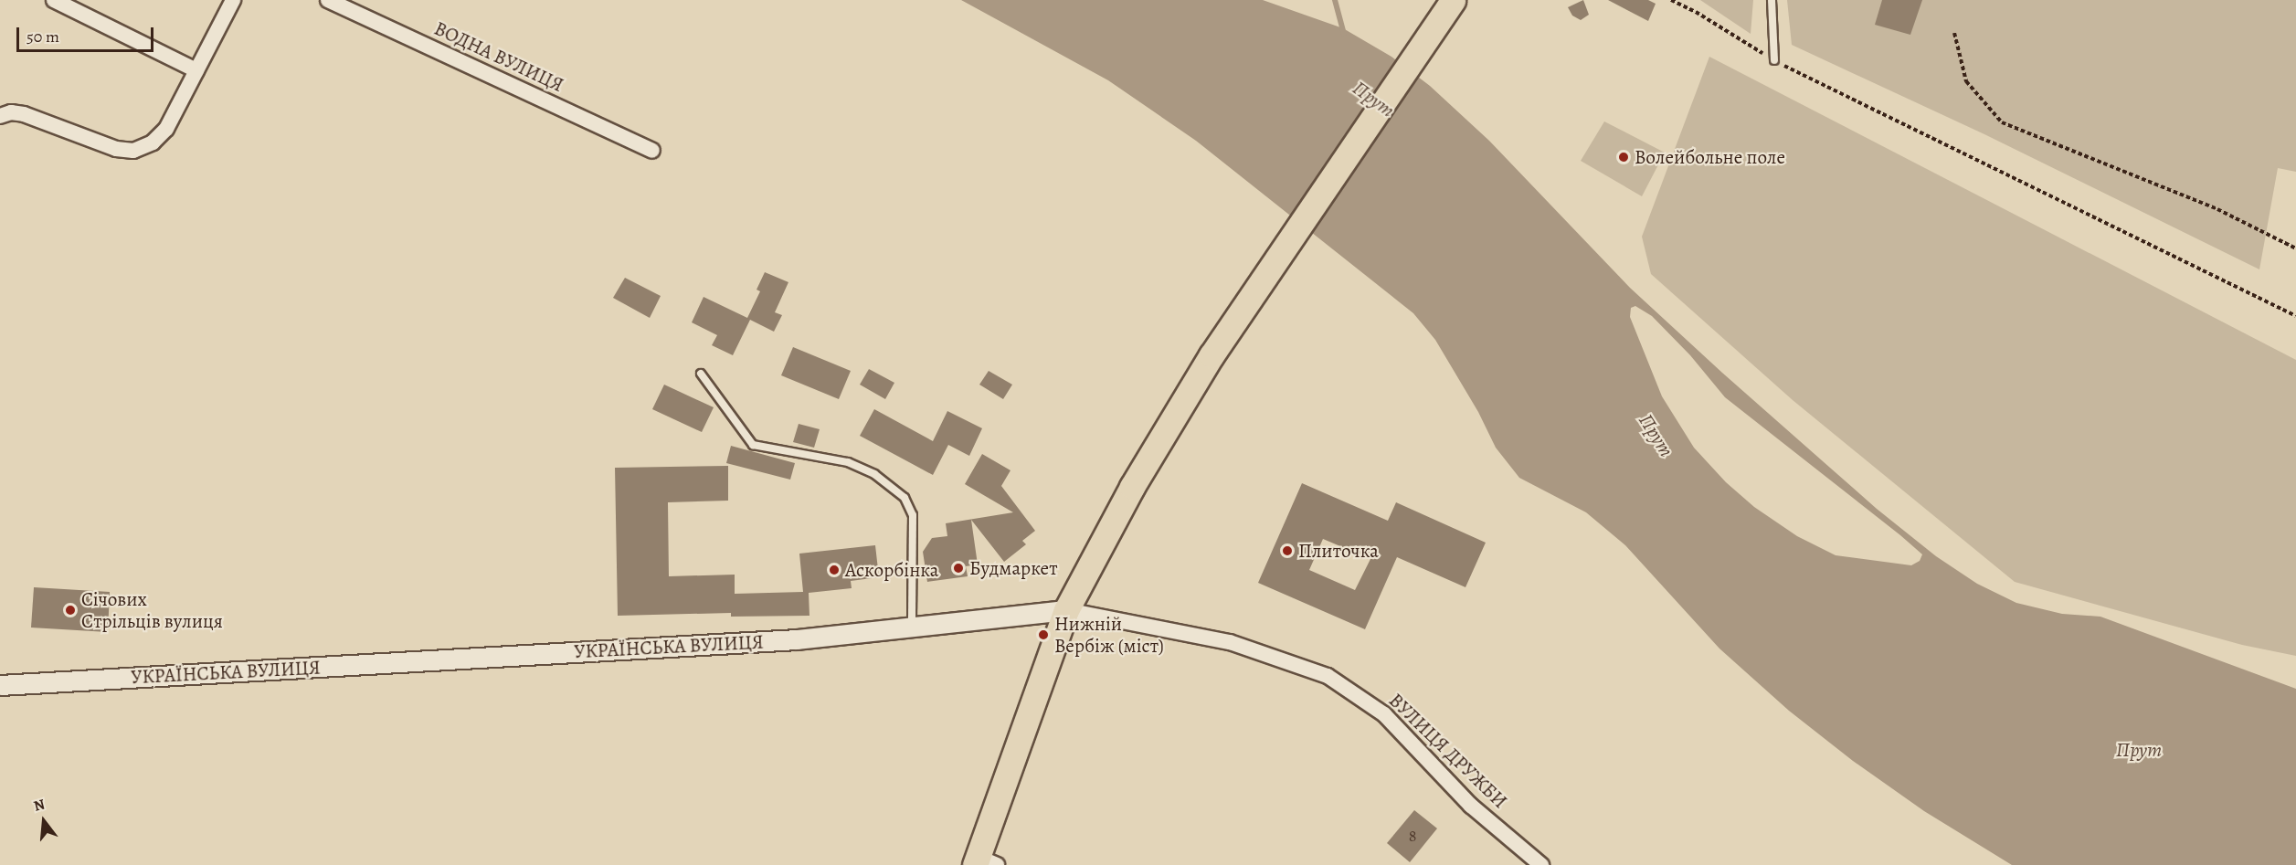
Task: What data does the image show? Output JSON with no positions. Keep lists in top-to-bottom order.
{
  "streets": {
    "street": ["ВОДНА ВУЛИЦЯ", "УКРАЇНСЬКА ВУЛИЦЯ", "ВУЛИЦЯ ДРУЖБИ"]
  },
  "crossings": [
    ["УКРАЇНСЬКА ВУЛИЦЯ", "ВУЛИЦЯ ДРУЖБИ"]
  ],
  "water": ["Прут"],
  "places": [
    "Волейбольне поле",
    "Плиточка",
    "Будмаркет",
    "Аскорбінка",
    "Січових Стрільців вулиця",
    "Нижній Вербіж (міст)"
  ],
  "house_numbers": ["8"],
  "scale_bar": "50 m",
  "north": "top"
}
